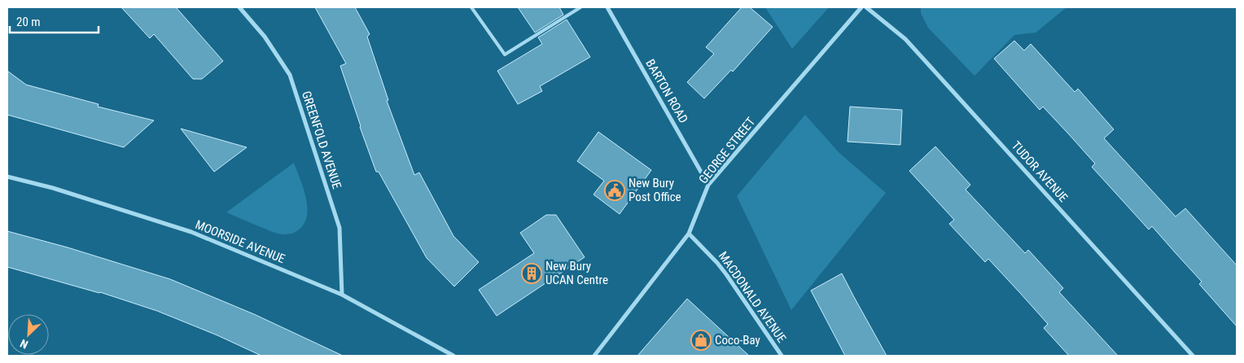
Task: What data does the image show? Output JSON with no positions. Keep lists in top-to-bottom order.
{
  "streets": {
    "street": [
      "BARTON ROAD",
      "GREENFOLD AVENUE",
      "GEORGE STREET",
      "TUDOR AVENUE",
      "MOORSIDE AVENUE",
      "MACDONALD AVENUE"
    ]
  },
  "crossings": [
    ["BARTON ROAD", "GEORGE STREET"],
    ["GREENFOLD AVENUE", "MOORSIDE AVENUE"],
    ["GEORGE STREET", "MACDONALD AVENUE"]
  ],
  "places": {
    "public building": ["New Bury Post Office"],
    "building": ["New Bury UCAN Centre"],
    "shop": ["Coco-Bay"]
  },
  "scale_bar": "20 m",
  "north": "bottom left"
}
